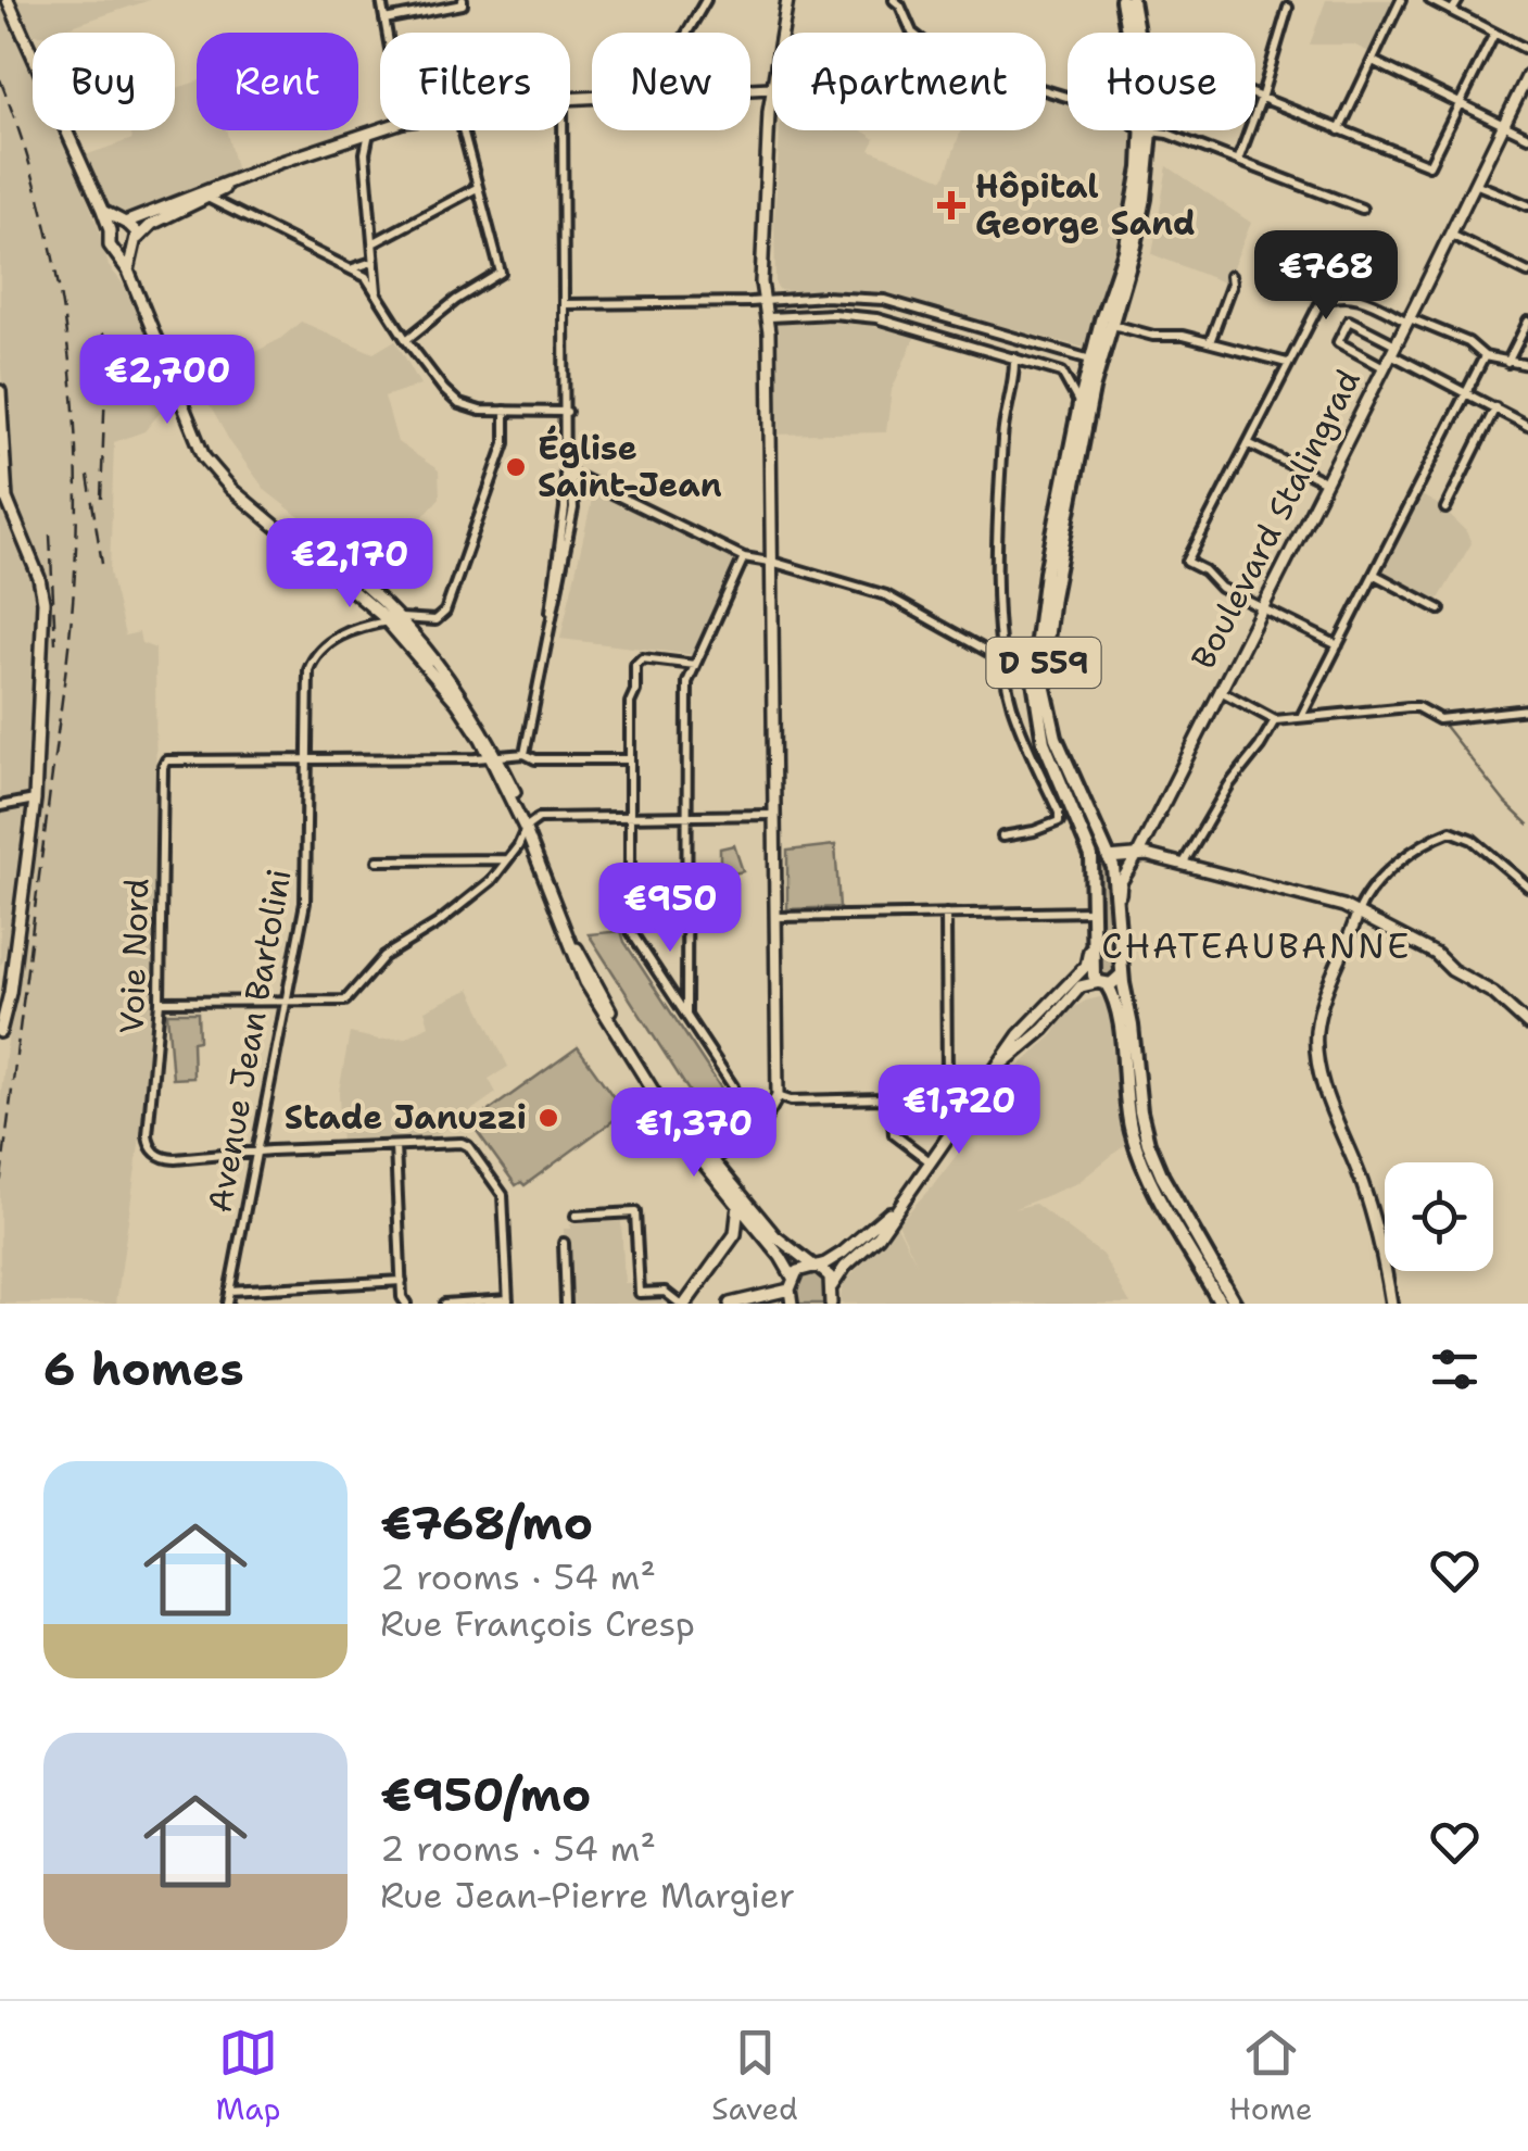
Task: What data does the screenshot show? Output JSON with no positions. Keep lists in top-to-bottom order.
{
  "streets": {
    "main road": ["D 559"],
    "street": ["Boulevard Stalingrad", "Voie Nord", "Avenue Jean Bartolini"]
  },
  "crossings": [
    ["Voie Nord", "Avenue Jean Bartolini"]
  ],
  "districts": ["CHATEAUBANNE"],
  "places": {
    "health": ["Hôpital George Sand"],
    "other": ["Église Saint-Jean", "Stade Januzzi"]
  },
  "page": {
    "chip": [
      "Buy",
      "Rent",
      "Filters",
      "New",
      "Apartment",
      "House"
    ],
    "price": [
      "€768",
      "€2,700",
      "€2,170",
      "€950",
      "€1,720",
      "€1,370"
    ],
    "heading": "6 homes",
    "list": [
      {
        "name": "€768/mo",
        "note": "2 rooms · 54 m² · Rue François Cresp"
      },
      {
        "name": "€950/mo",
        "note": "2 rooms · 54 m² · Rue Jean-Pierre Margier"
      }
    ],
    "tabs": ["Map", "Saved", "Home"]
  }
}
